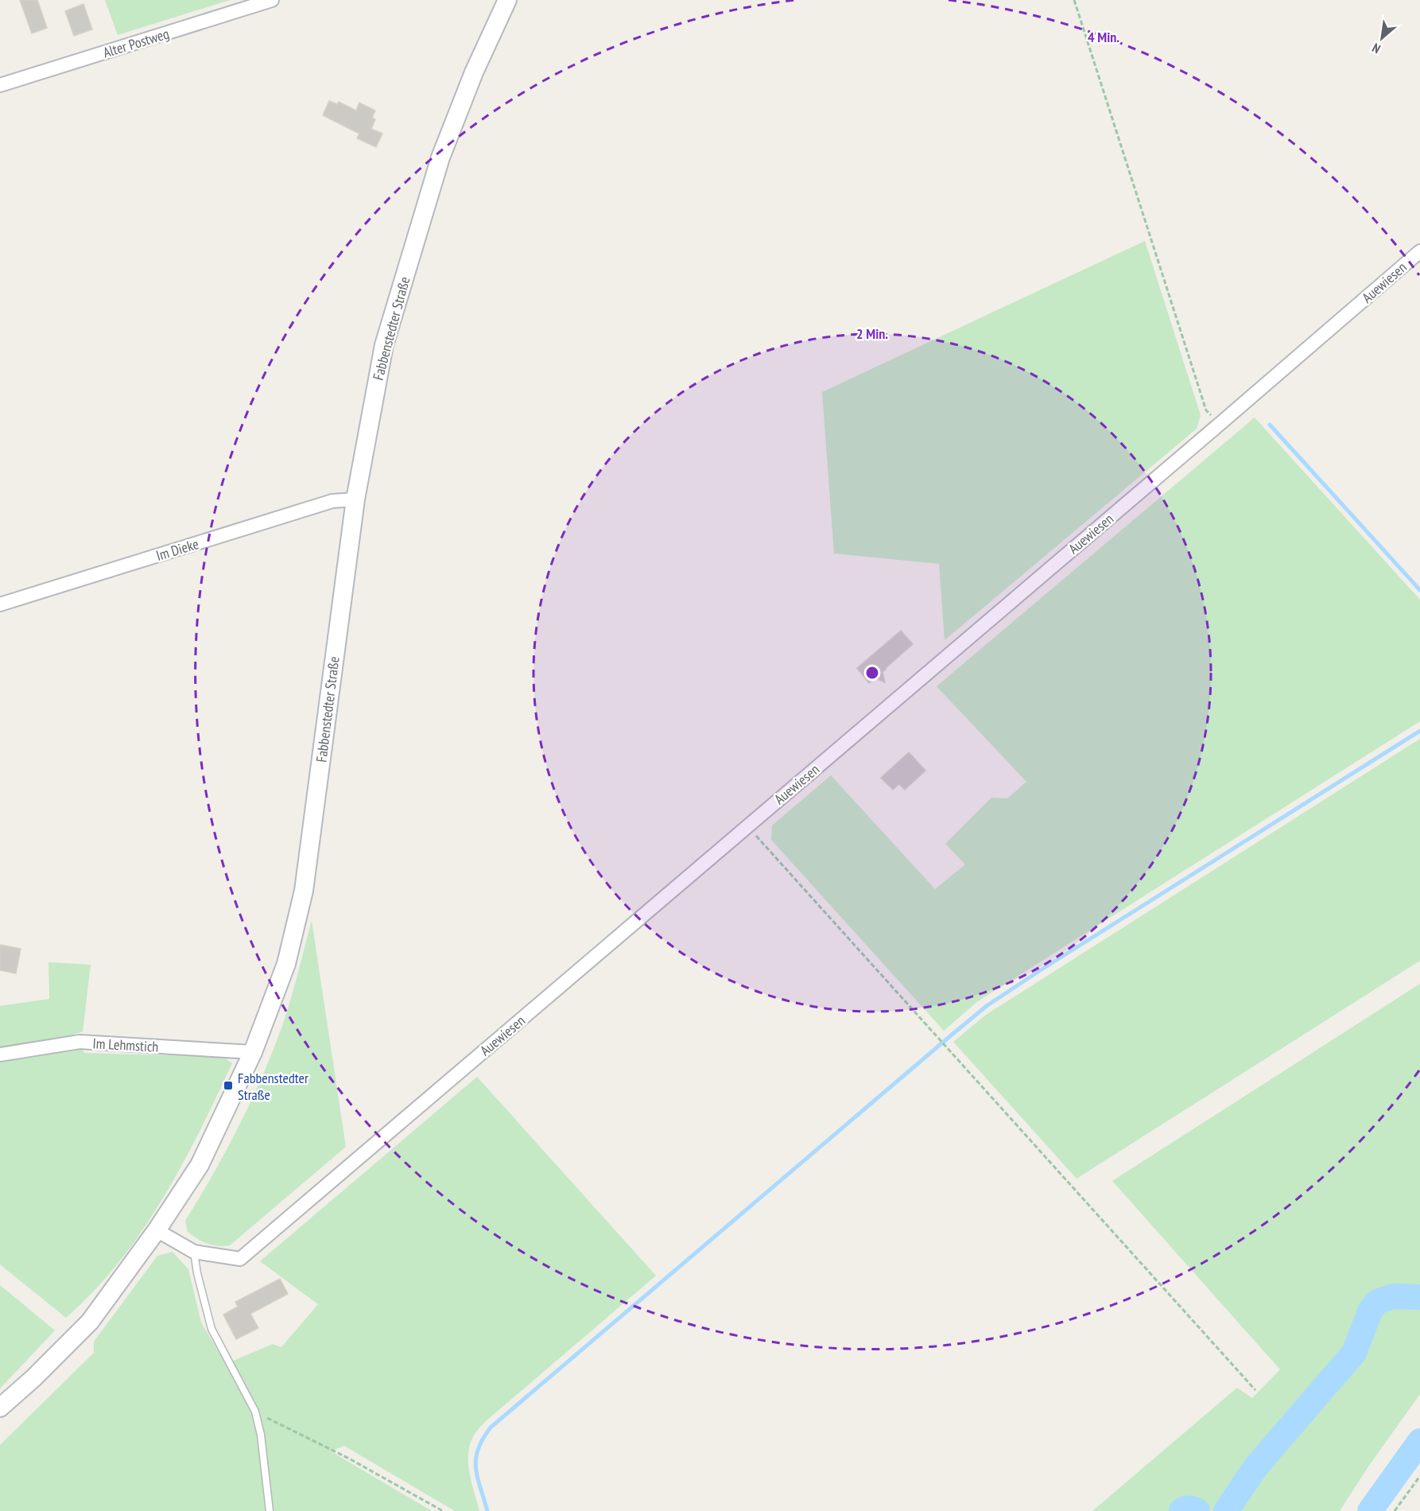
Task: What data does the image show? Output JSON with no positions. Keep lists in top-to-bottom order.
{
  "streets": {
    "street": [
      "Alter Postweg",
      "Auewiesen",
      "Fabbenstedter Straße",
      "Im Dieke",
      "Im Lehmstich"
    ]
  },
  "crossings": [
    ["Auewiesen", "Fabbenstedter Straße"],
    ["Fabbenstedter Straße", "Im Dieke"],
    ["Fabbenstedter Straße", "Im Lehmstich"]
  ],
  "places": {
    "transit": ["Fabbenstedter Straße"]
  },
  "north": "bottom left",
  "rings": ["4 Min.", "2 Min."]
}
